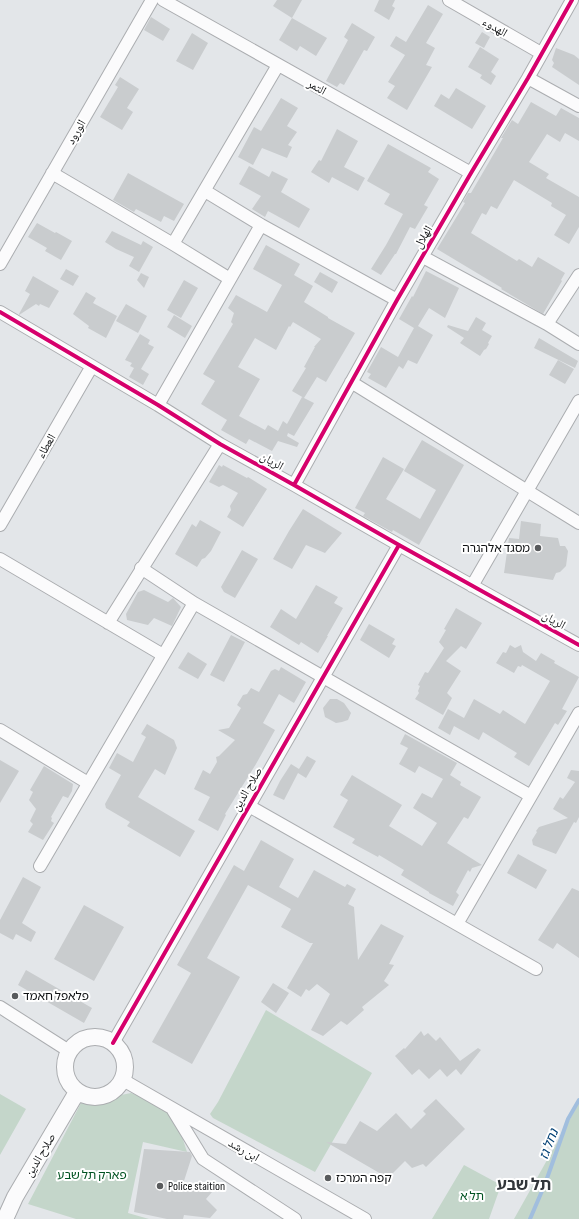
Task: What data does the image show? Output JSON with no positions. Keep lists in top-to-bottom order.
{
  "streets": {
    "main road": ["صلاح الدين"],
    "street": [
      "الهدوء",
      "التمر",
      "الورود",
      "الهلال",
      "العطاء",
      "الريان",
      "ابن رشد"
    ]
  },
  "crossings": [
    ["الهدوء", "الهلال"],
    ["التمر", "الهلال"],
    ["الهلال", "الريان"],
    ["العطاء", "الريان"],
    ["الريان", "صلاح الدين"],
    ["صلاح الدين", "ابن رشد"]
  ],
  "districts": ["תל שבע"],
  "water": ["נחל גז"],
  "parks": ["פארק תל שבע", "תל א"],
  "places": [
    "מסגד אלהגרה",
    "פלאפל חאמד",
    "קפה המרכז",
    "Police staition"
  ]
}
